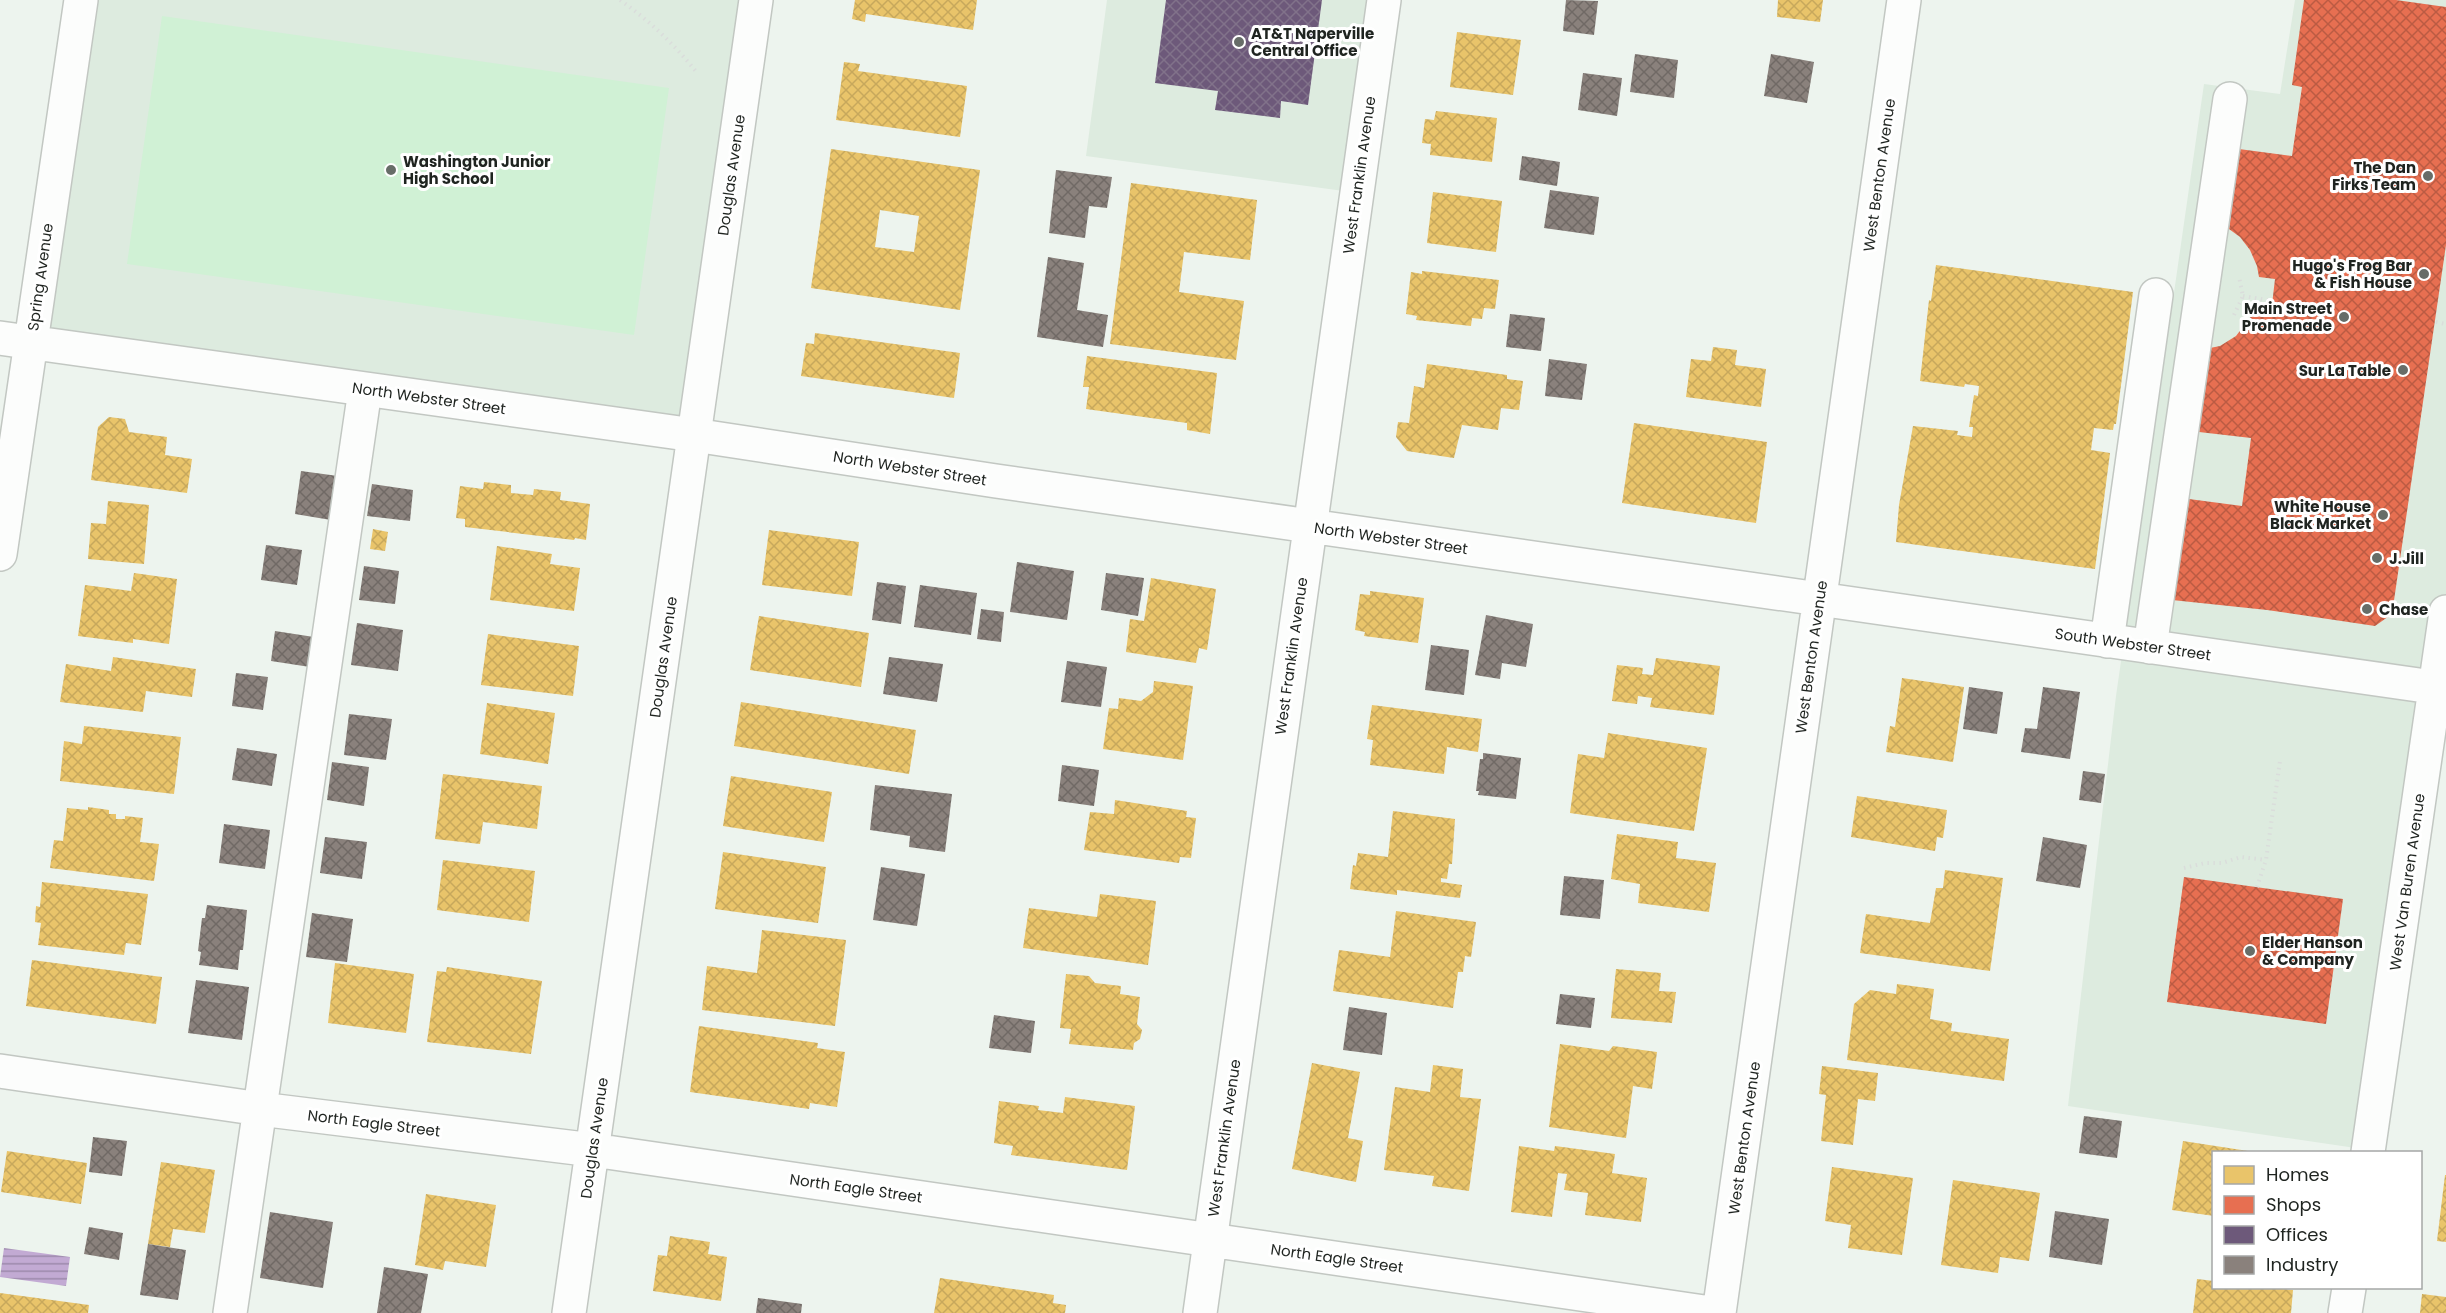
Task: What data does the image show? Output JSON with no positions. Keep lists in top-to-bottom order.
{
  "streets": {
    "street": [
      "Douglas Avenue",
      "West Franklin Avenue",
      "West Benton Avenue",
      "Spring Avenue",
      "North Webster Street",
      "South Webster Street",
      "West Van Buren Avenue",
      "North Eagle Street"
    ]
  },
  "crossings": [
    ["Douglas Avenue", "North Webster Street"],
    ["Douglas Avenue", "North Eagle Street"],
    ["West Franklin Avenue", "North Webster Street"],
    ["West Franklin Avenue", "North Eagle Street"],
    ["West Benton Avenue", "North Webster Street"],
    ["West Benton Avenue", "South Webster Street"],
    ["Spring Avenue", "North Webster Street"],
    ["North Webster Street", "South Webster Street"],
    ["South Webster Street", "West Van Buren Avenue"]
  ],
  "places": [
    "AT&T Naperville Central Office",
    "Washington Junior High School",
    "The Dan Firks Team",
    "Hugo's Frog Bar & Fish House",
    "Main Street Promenade",
    "Sur La Table",
    "White House Black Market",
    "J.Jill",
    "Chase",
    "Elder Hanson & Company"
  ],
  "legend": [
    "Homes",
    "Shops",
    "Offices",
    "Industry"
  ]
}
